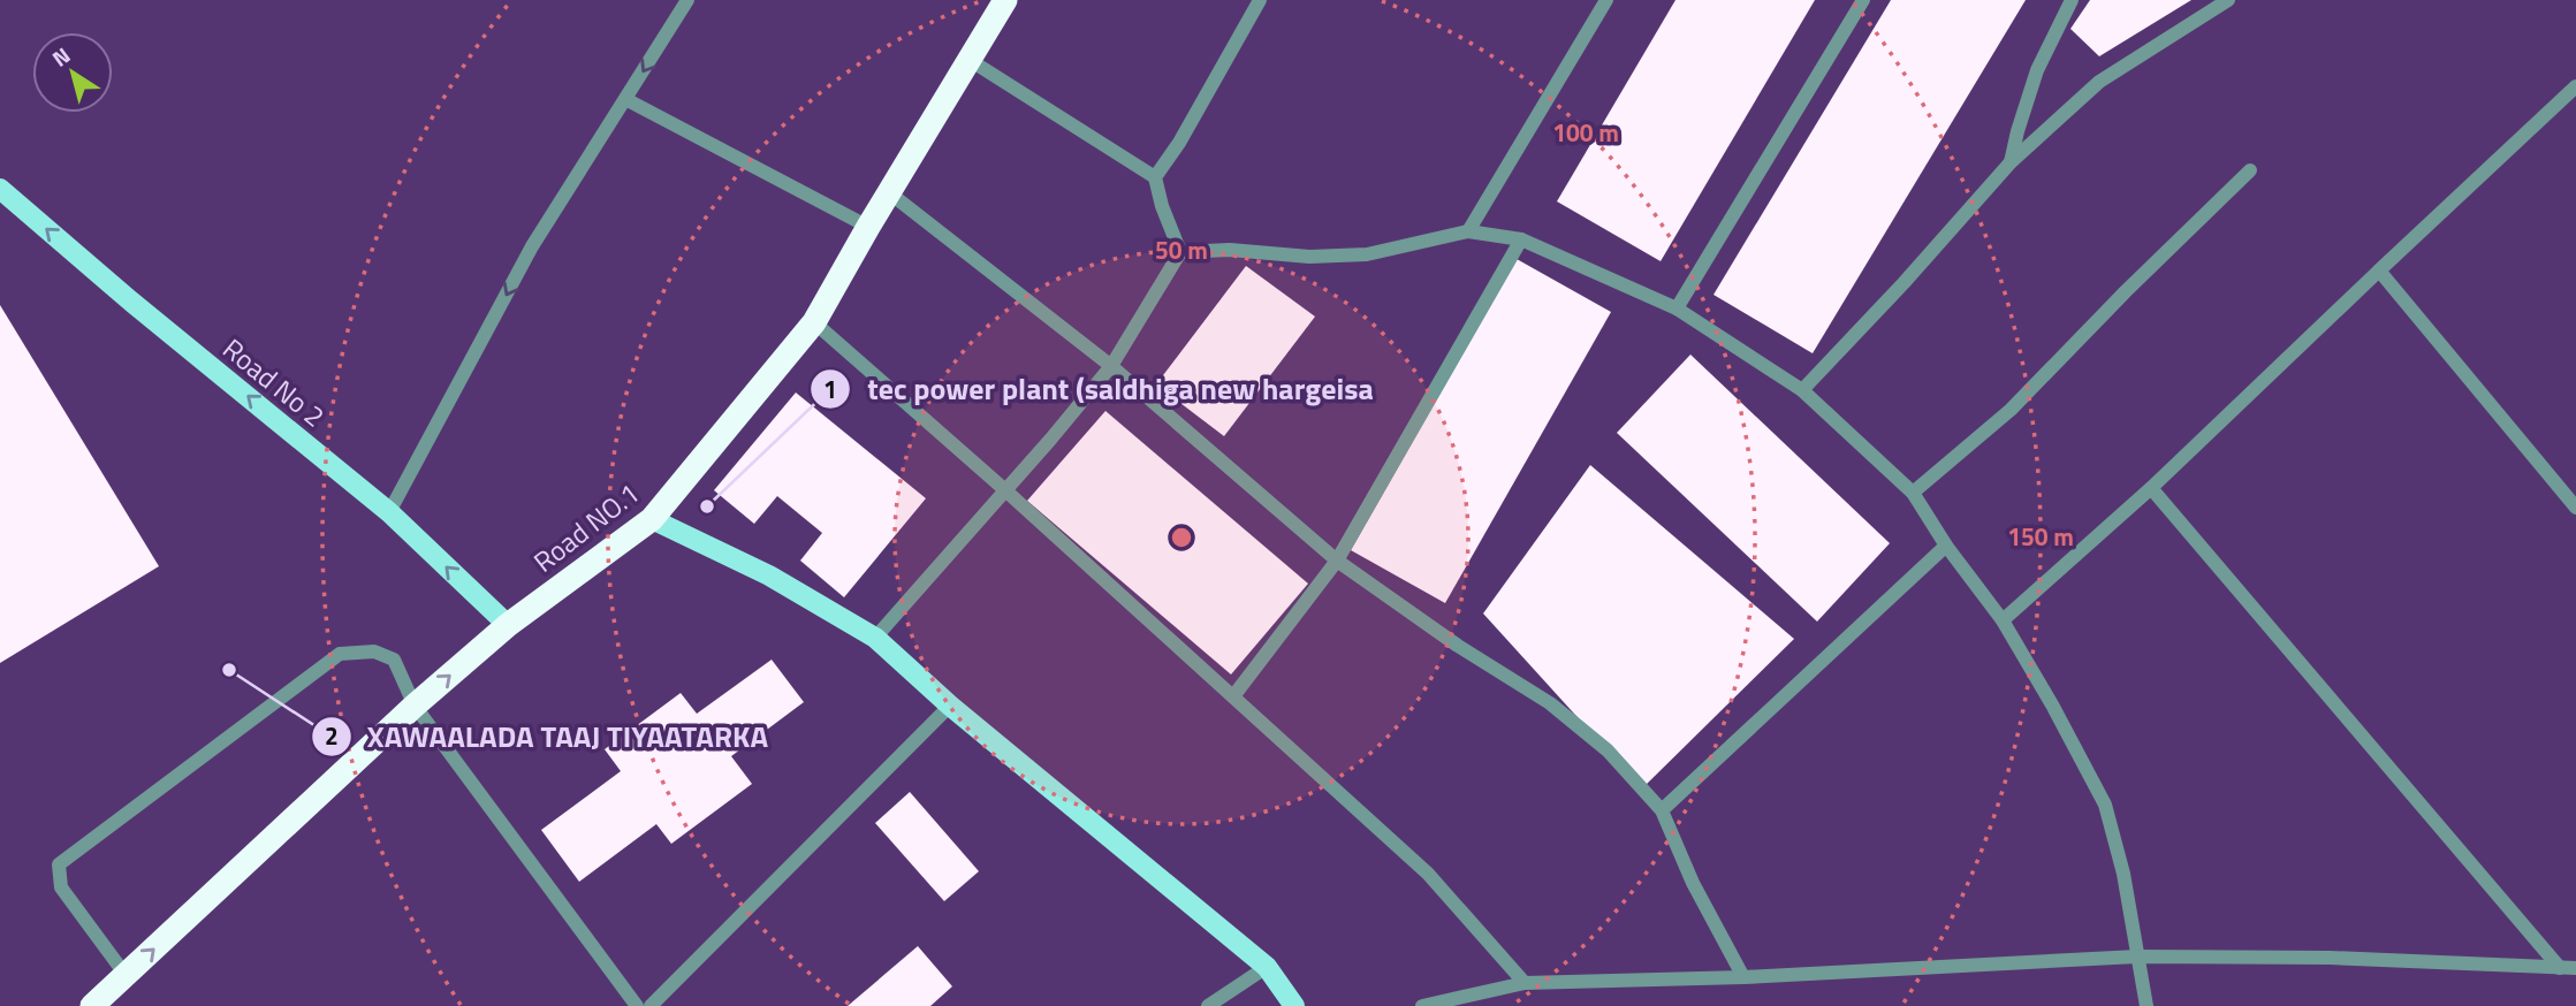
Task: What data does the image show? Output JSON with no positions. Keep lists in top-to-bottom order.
{
  "streets": {
    "highway": ["Road NO.1"],
    "main road": ["Road No 2"]
  },
  "crossings": [
    ["Road No 2", "Road NO.1"]
  ],
  "one_way": ["Road No 2", "Road NO.1"],
  "places": ["tec power plant (saldhiga new hargeisa", "XAWAALADA TAAJ TIYAATARKA"],
  "north": "top left",
  "rings": ["100 m", "50 m", "150 m"]
}
